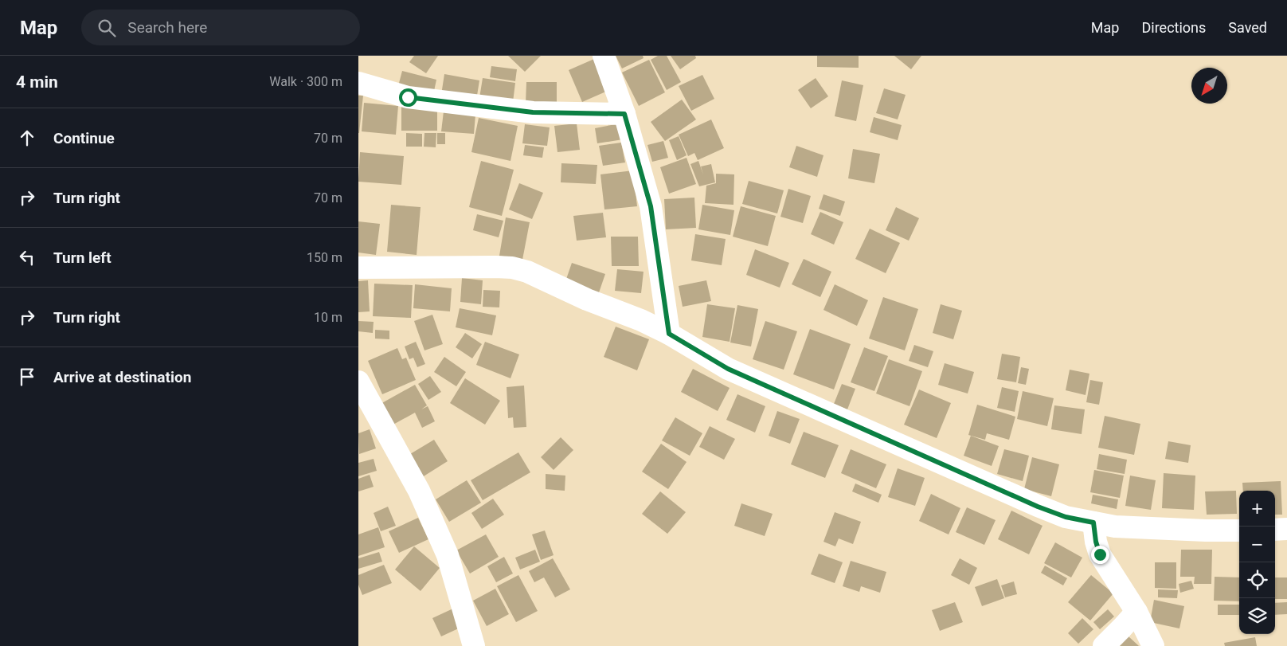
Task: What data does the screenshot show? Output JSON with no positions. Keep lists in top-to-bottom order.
{
  "north": "bottom left",
  "page": {
    "header": "Map",
    "search": "Search here",
    "nav": ["Map", "Directions", "Saved"],
    "heading": ["4 min", "Walk · 300 m"],
    "list": [
      ["Continue", "70 m"],
      ["Turn right", "70 m"],
      ["Turn left", "150 m"],
      ["Turn right", "10 m"],
      "Arrive at destination"
    ],
    "map_buttons": ["+", "−"]
  }
}
